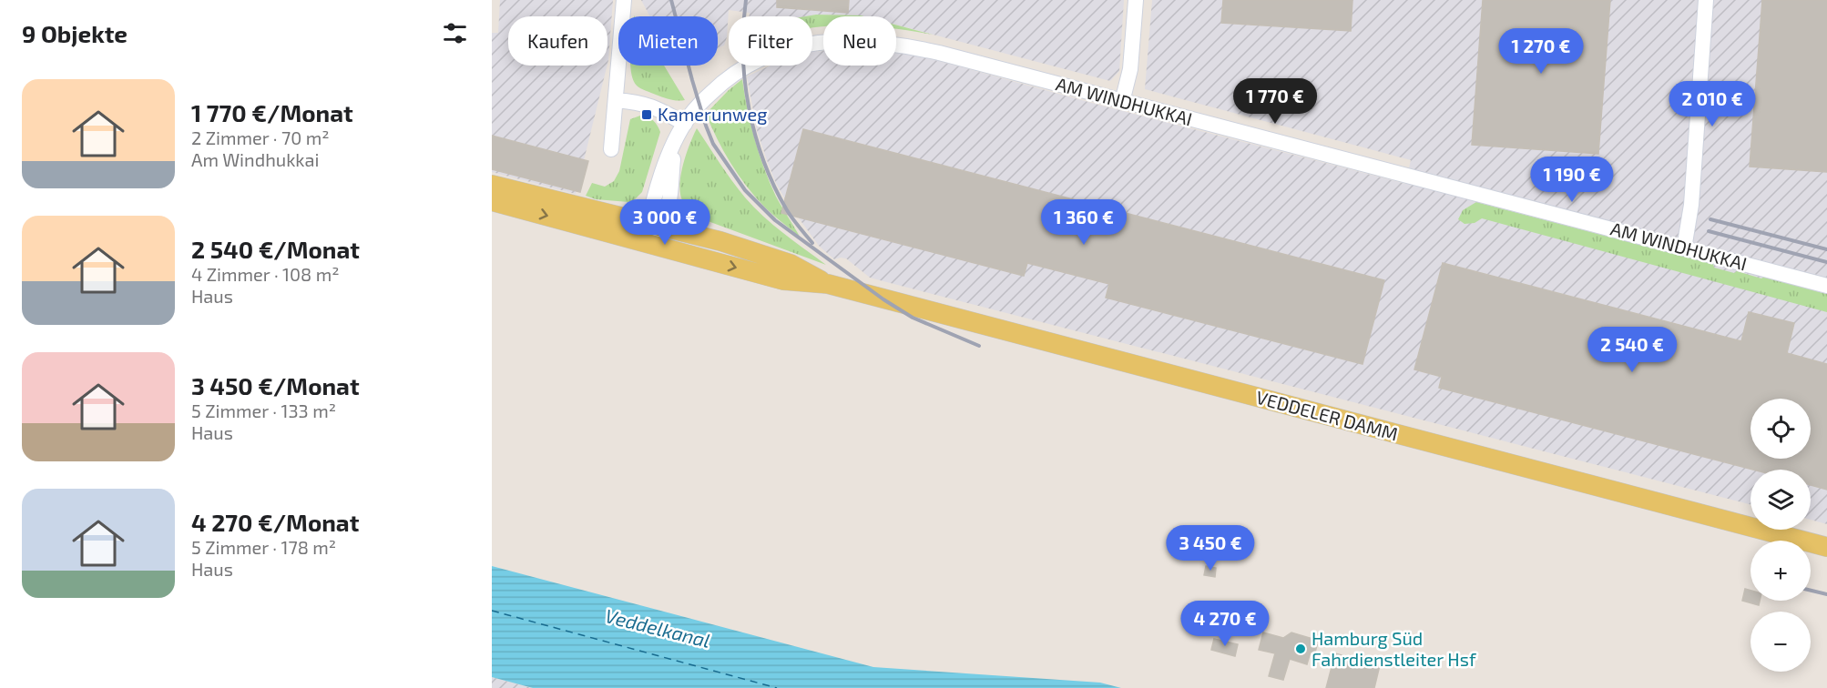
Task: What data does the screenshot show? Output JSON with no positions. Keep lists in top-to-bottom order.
{
  "streets": {
    "main road": ["VEDDELER DAMM"],
    "street": ["AM WINDHUKKAI"]
  },
  "crossings": [
    ["AM WINDHUKKAI", "VEDDELER DAMM"]
  ],
  "water": ["Veddelkanal"],
  "places": {
    "transit": ["Kamerunweg"],
    "other": ["Hamburg Süd Fahrdienstleiter Hsf"]
  },
  "page": {
    "heading": "9 Objekte",
    "chip": [
      "Kaufen",
      "Mieten",
      "Filter",
      "Neu"
    ],
    "price": [
      "1 270 €",
      "1 770 €",
      "2 010 €",
      "1 190 €",
      "3 000 €",
      "1 360 €",
      "2 540 €",
      "3 450 €",
      "4 270 €"
    ],
    "list": [
      {
        "name": "1 770 €/Monat",
        "note": "2 Zimmer · 70 m² · Am Windhukkai"
      },
      {
        "name": "2 540 €/Monat",
        "note": "4 Zimmer · 108 m² · Haus"
      },
      {
        "name": "3 450 €/Monat",
        "note": "5 Zimmer · 133 m² · Haus"
      },
      {
        "name": "4 270 €/Monat",
        "note": "5 Zimmer · 178 m² · Haus"
      }
    ],
    "map_buttons": ["+", "−"]
  }
}
